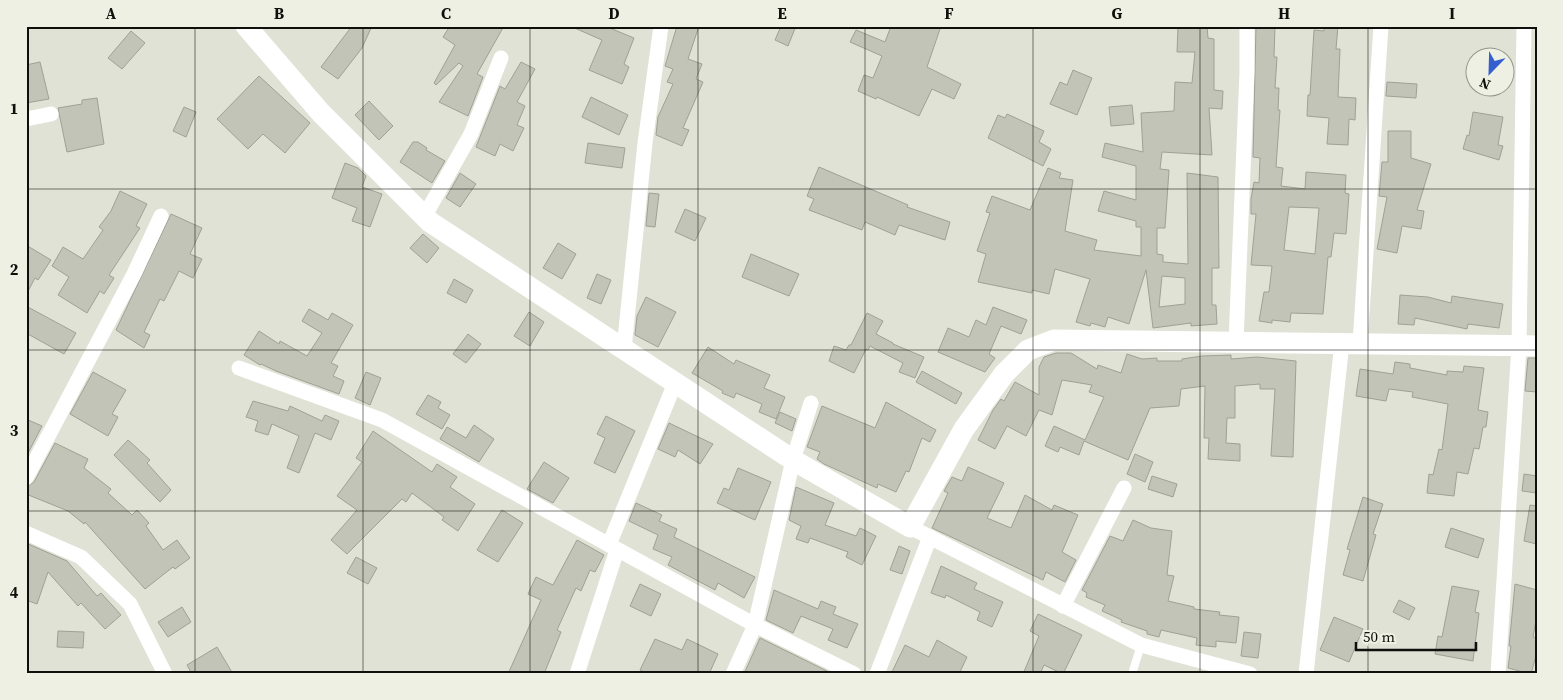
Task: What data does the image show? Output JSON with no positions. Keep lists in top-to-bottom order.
{
  "scale_bar": "50 m",
  "north": "bottom left",
  "grid": {
    "columns": [
      "A",
      "B",
      "C",
      "D",
      "E",
      "F",
      "G",
      "H",
      "I"
    ],
    "rows": [
      "1",
      "2",
      "3",
      "4"
    ]
  }
}
